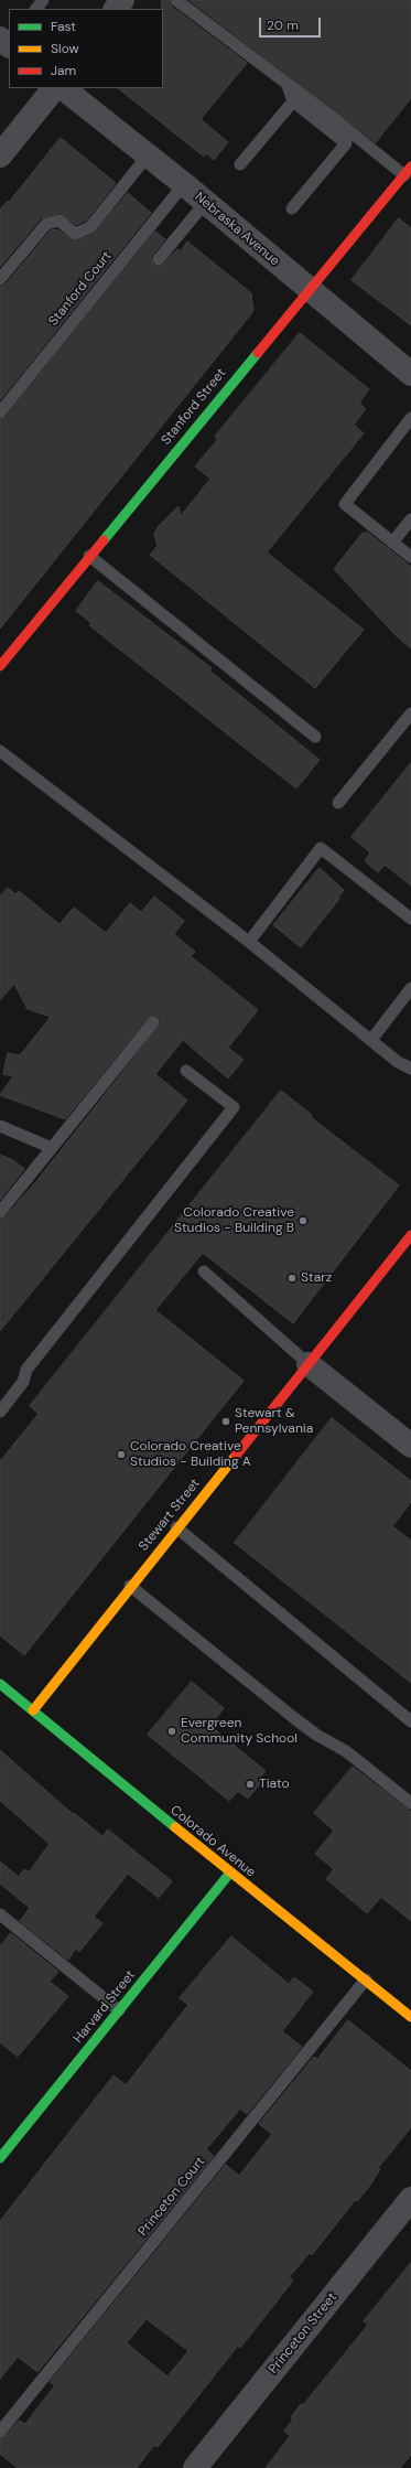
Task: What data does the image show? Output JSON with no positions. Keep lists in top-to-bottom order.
{
  "streets": {
    "street": [
      "Nebraska Avenue",
      "Stanford Street",
      "Stewart Street",
      "Colorado Avenue",
      "Harvard Street",
      "Princeton Street"
    ],
    "lane": ["Stanford Court", "Princeton Court"]
  },
  "crossings": [
    ["Nebraska Avenue", "Stanford Court"],
    ["Nebraska Avenue", "Stanford Street"],
    ["Stewart Street", "Colorado Avenue"],
    ["Colorado Avenue", "Harvard Street"],
    ["Colorado Avenue", "Princeton Court"]
  ],
  "places": [
    "Colorado Creative Studios - Building B",
    "Starz",
    "Stewart & Pennsylvania",
    "Colorado Creative Studios - Building A",
    "Evergreen Community School",
    "Tiato"
  ],
  "legend": ["Fast", "Slow", "Jam"],
  "scale_bar": "20 m"
}
